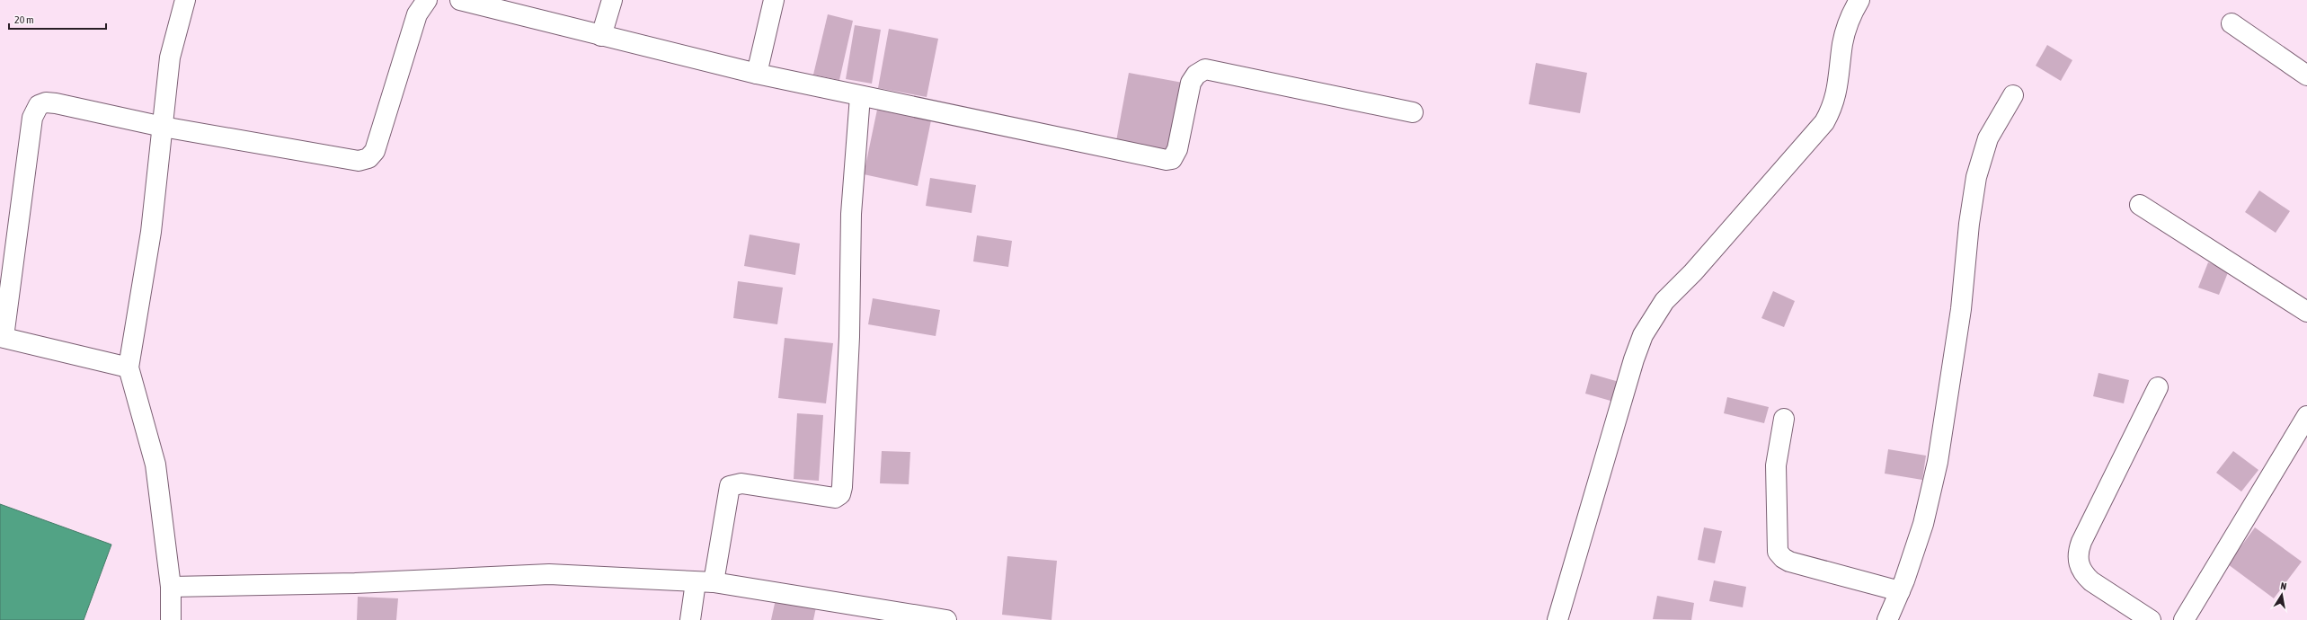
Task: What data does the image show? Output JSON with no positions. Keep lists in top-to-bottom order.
{
  "scale_bar": "20 m",
  "north": "top"
}
